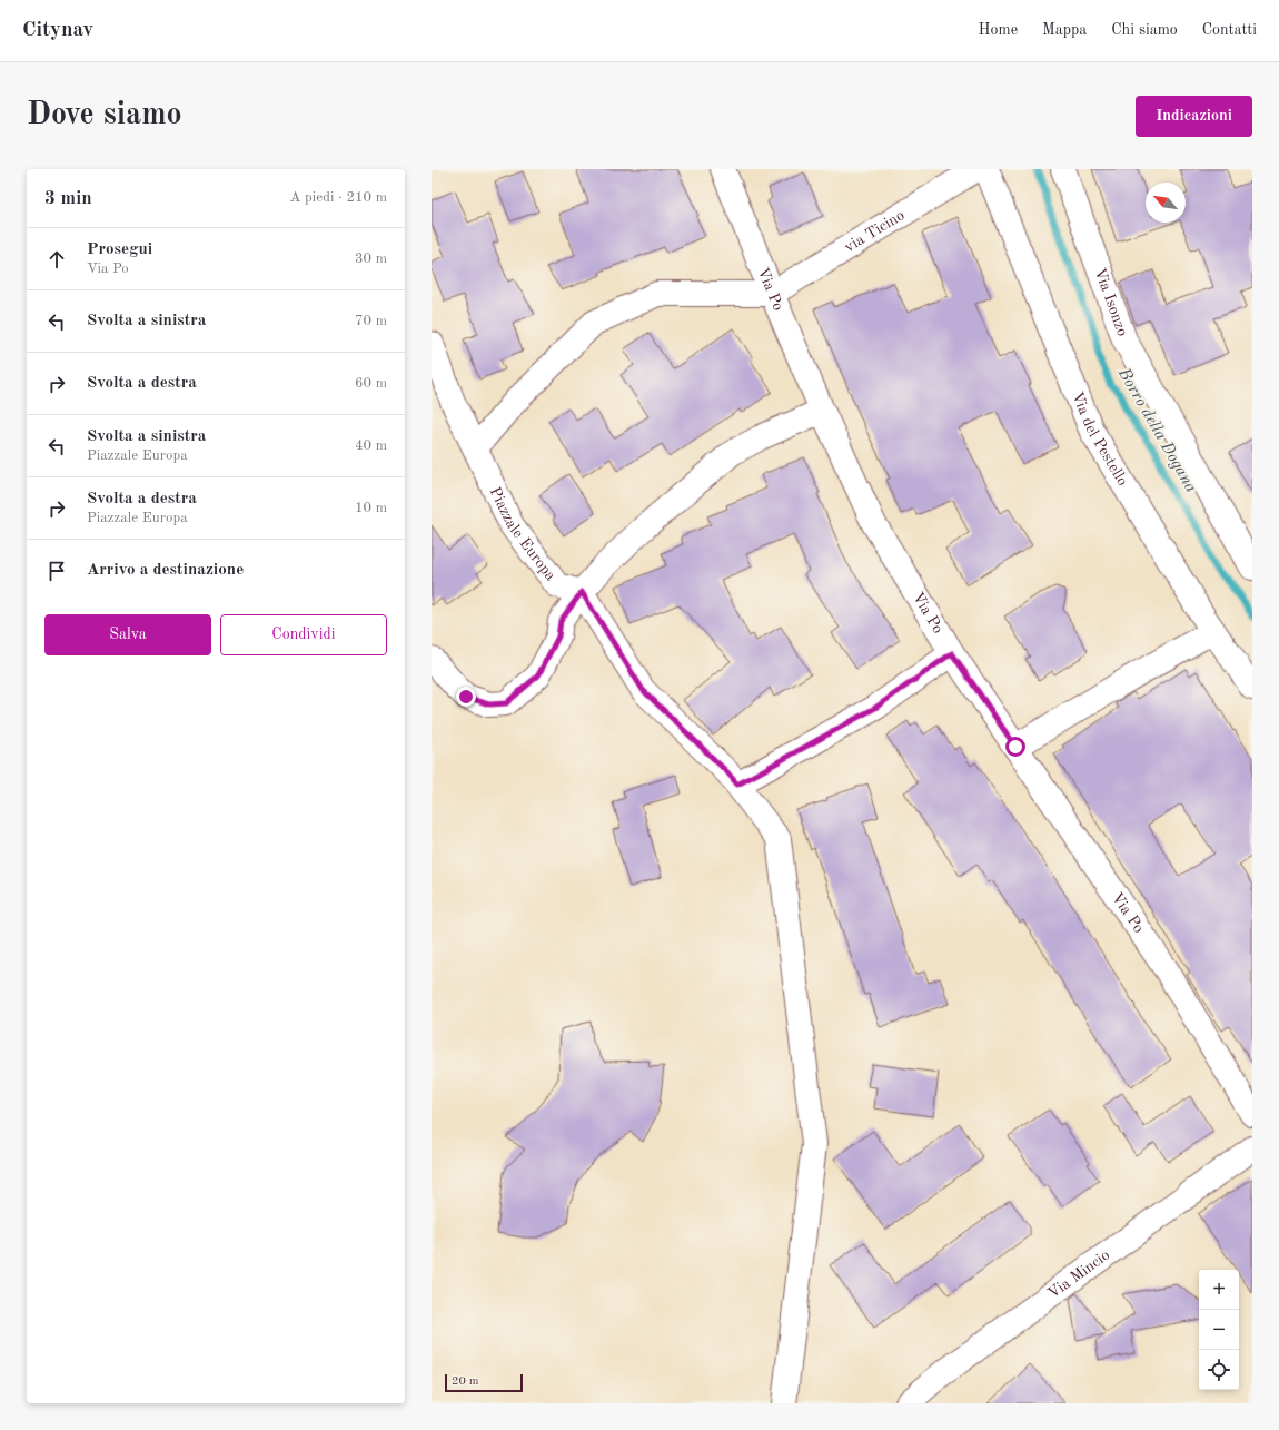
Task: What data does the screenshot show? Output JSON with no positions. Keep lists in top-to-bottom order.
{
  "streets": {
    "street": [
      "via Ticino",
      "Via Po",
      "Via Isonzo",
      "Via del Pestello",
      "Piazzale Europa",
      "Via Mincio"
    ]
  },
  "crossings": [
    ["via Ticino", "Via Po"]
  ],
  "water": ["Borro della Dogana"],
  "scale_bar": "20 m",
  "north": "top left",
  "page": {
    "header": "Citynav",
    "nav": [
      "Home",
      "Mappa",
      "Chi siamo",
      "Contatti"
    ],
    "buttons": [
      "Indicazioni",
      ["Salva", "Condividi"]
    ],
    "title": "Dove siamo",
    "heading": ["3 min", "A piedi · 210 m"],
    "list": [
      ["Prosegui", "Via Po", "30 m"],
      ["Svolta a sinistra", "70 m"],
      ["Svolta a destra", "60 m"],
      ["Svolta a sinistra", "Piazzale Europa", "40 m"],
      ["Svolta a destra", "Piazzale Europa", "10 m"],
      "Arrivo a destinazione"
    ],
    "map_buttons": ["+", "−"],
    "scale": "20 m"
  }
}
